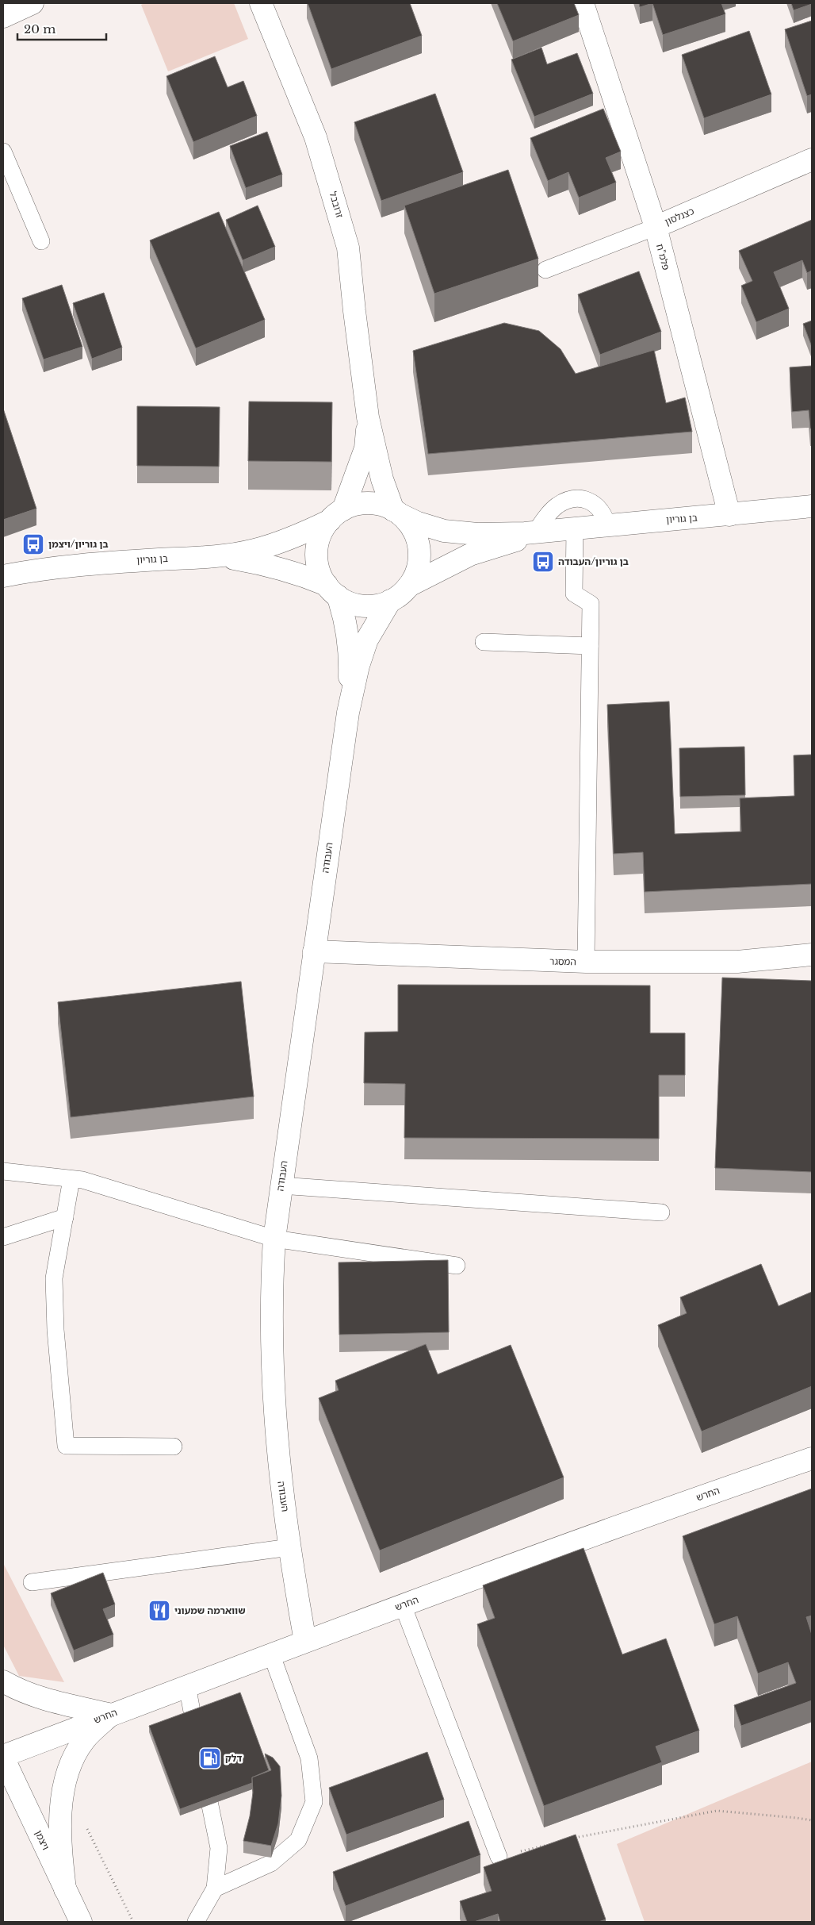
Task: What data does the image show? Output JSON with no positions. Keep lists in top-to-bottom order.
{
  "streets": {
    "street": [
      "זרובבל",
      "כצנלסון",
      "פלמ\"ח",
      "בן גוריון",
      "העבודה",
      "המסגר",
      "החרש",
      "ויצמן"
    ]
  },
  "crossings": [
    ["זרובבל", "בן גוריון"],
    ["זרובבל", "העבודה"],
    ["כצנלסון", "פלמ\"ח"],
    ["פלמ\"ח", "בן גוריון"],
    ["בן גוריון", "העבודה"],
    ["העבודה", "המסגר"],
    ["העבודה", "החרש"],
    ["החרש", "ויצמן"]
  ],
  "places": {
    "bus stop": ["בן גוריון/ויצמן", "בן גוריון/העבודה"],
    "restaurant": ["שווארמה שמעוני"],
    "fuel station": ["דלק"]
  },
  "scale_bar": "20 m"
}
